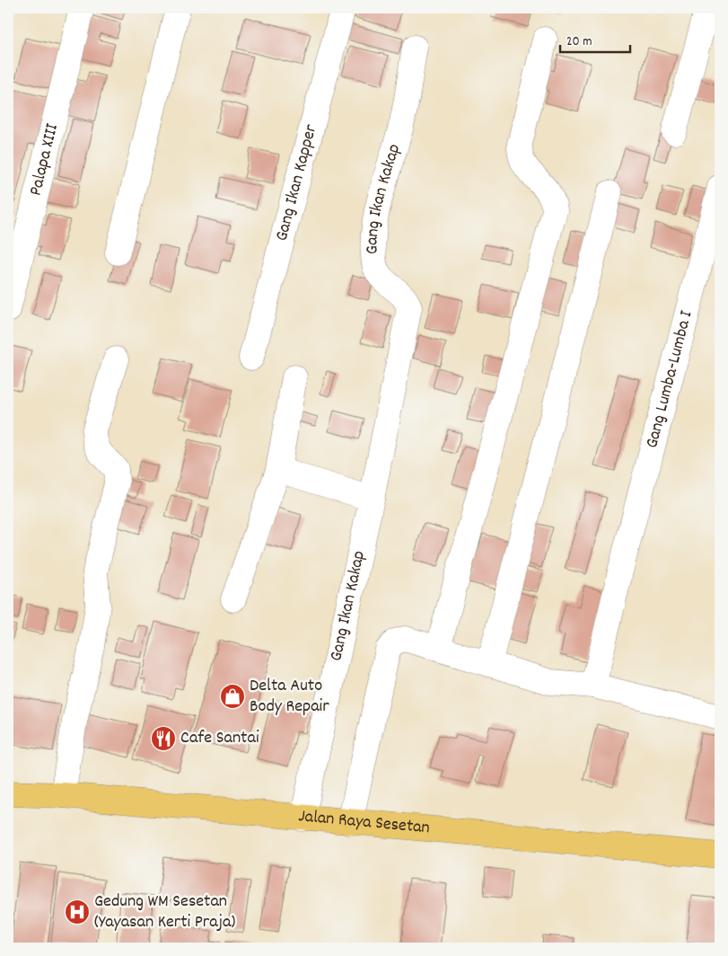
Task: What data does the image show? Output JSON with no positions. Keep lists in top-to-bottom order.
{
  "streets": {
    "main road": ["Jalan Raya Sesetan"],
    "street": [
      "Palapa XIII",
      "Gang Ikan Kapper",
      "Gang Ikan Kakap",
      "Gang Lumba-Lumba I"
    ]
  },
  "crossings": [
    ["Gang Ikan Kakap", "Jalan Raya Sesetan"]
  ],
  "places": {
    "shop": ["Delta Auto Body Repair"],
    "restaurant": ["Cafe Santai"],
    "hospital": ["Gedung WM Sesetan (Yayasan Kerti Praja)"]
  },
  "scale_bar": "20 m"
}
